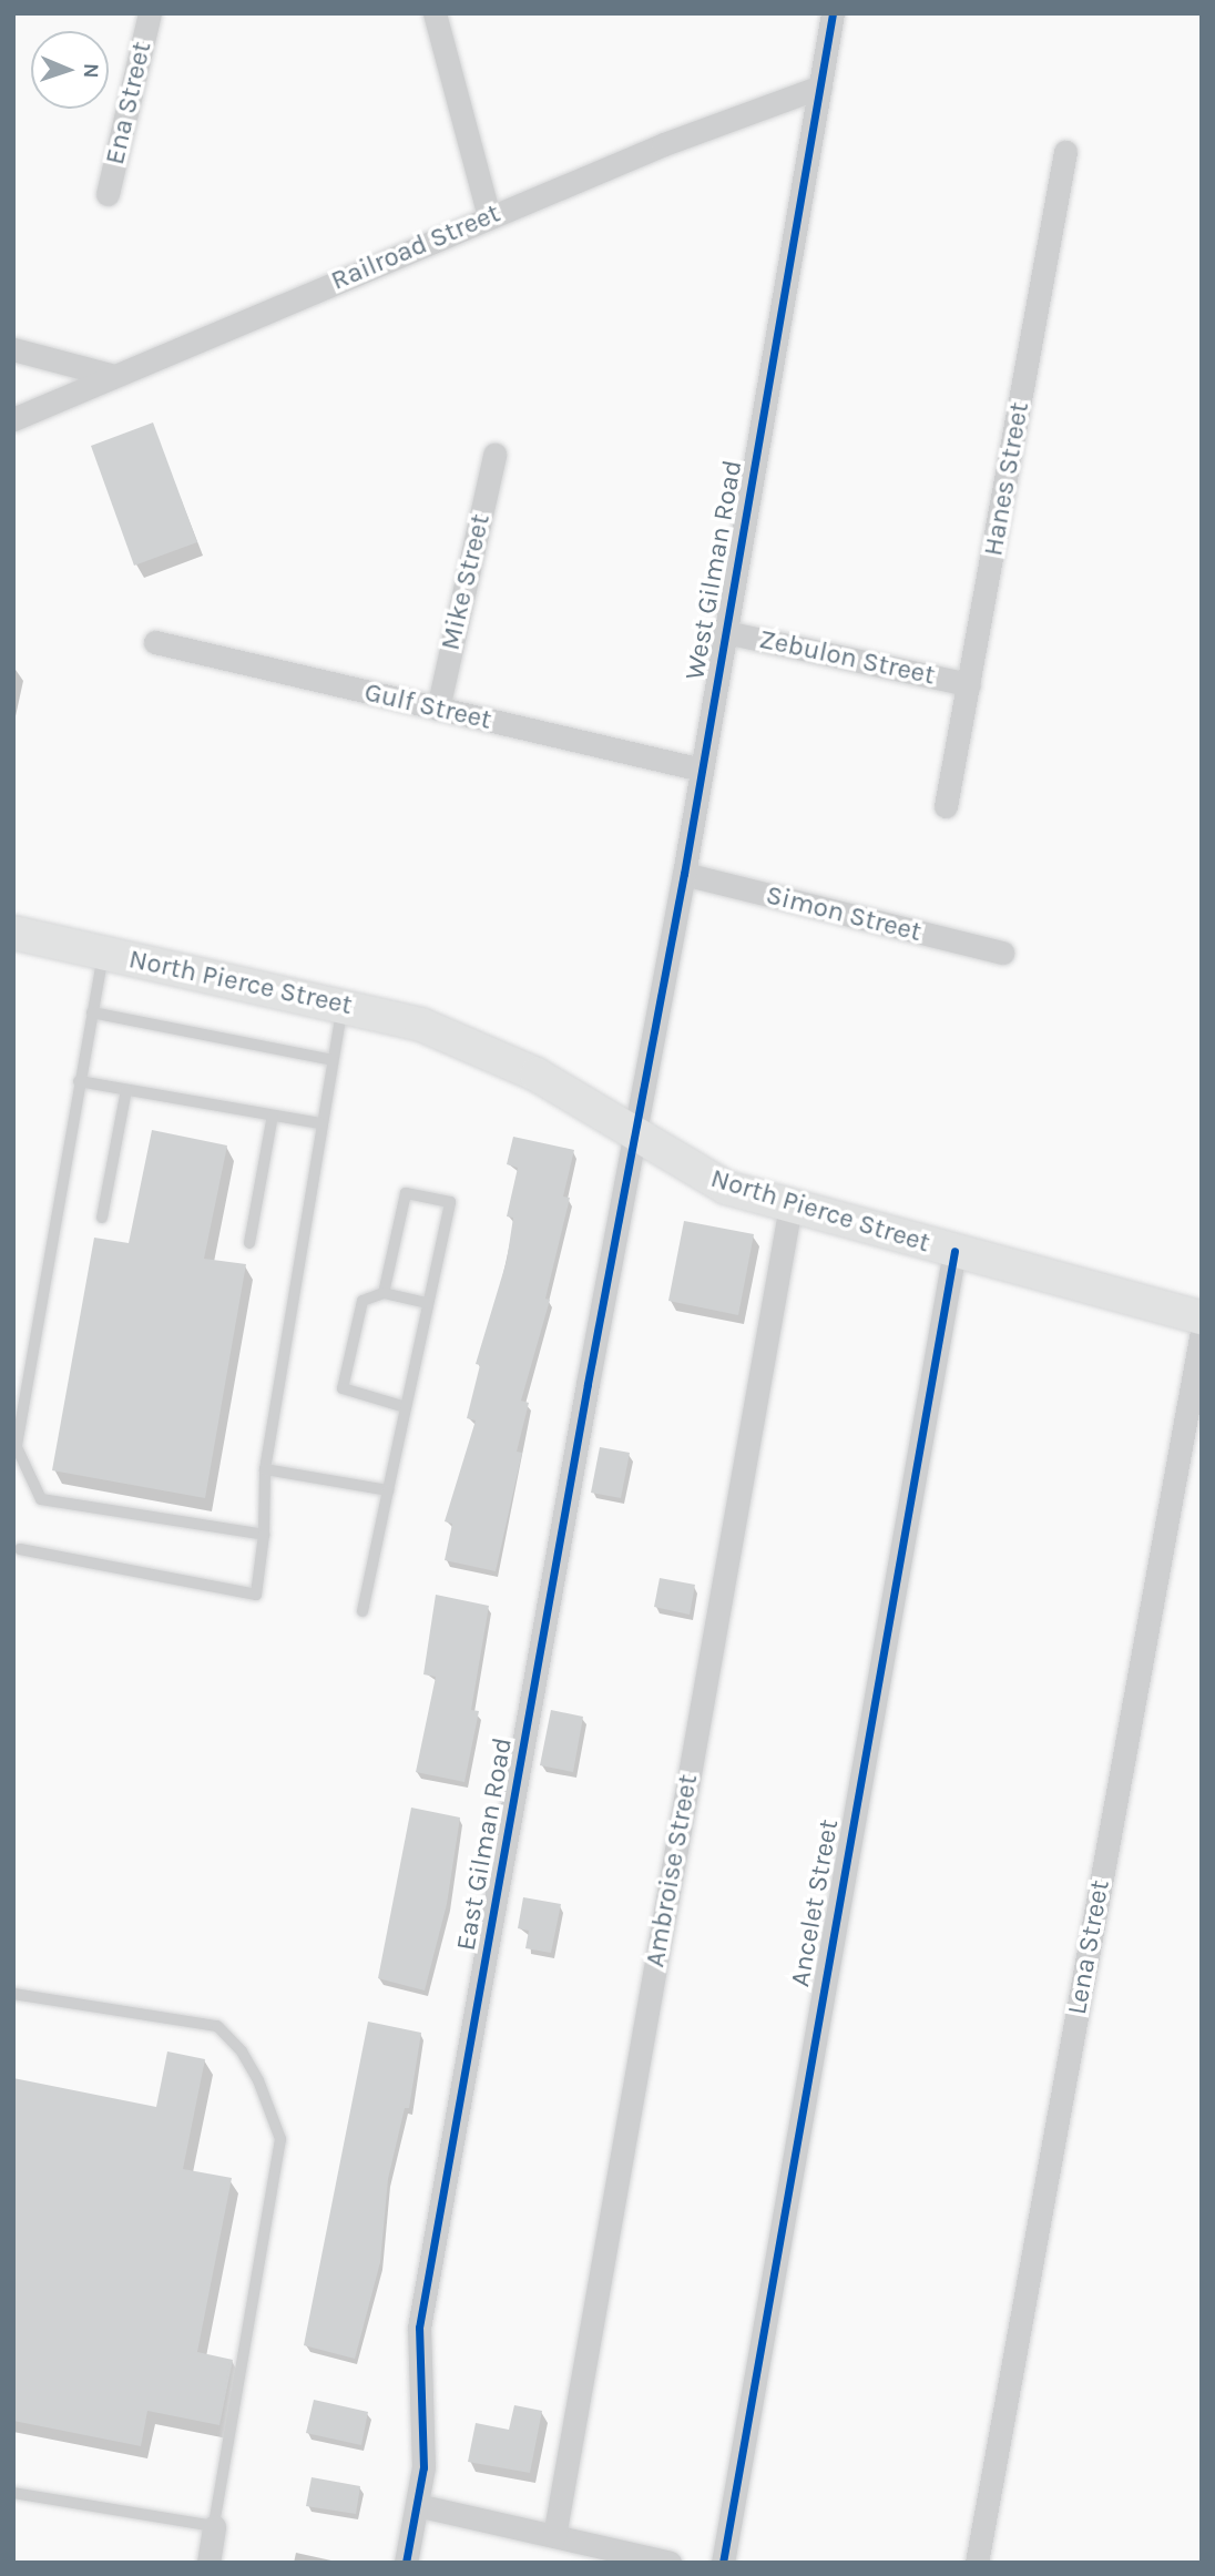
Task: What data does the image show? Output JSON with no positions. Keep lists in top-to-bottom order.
{
  "streets": {
    "street": [
      "Ena Street",
      "Railroad Street",
      "Hanes Street",
      "West Gilman Road",
      "Mike Street",
      "Zebulon Street",
      "Gulf Street",
      "Simon Street",
      "North Pierce Street",
      "East Gilman Road",
      "Ambroise Street",
      "Ancelet Street",
      "Lena Street"
    ]
  },
  "crossings": [
    ["Railroad Street", "West Gilman Road"],
    ["Hanes Street", "Zebulon Street"],
    ["West Gilman Road", "Zebulon Street"],
    ["West Gilman Road", "Gulf Street"],
    ["West Gilman Road", "Simon Street"],
    ["West Gilman Road", "North Pierce Street"],
    ["West Gilman Road", "East Gilman Road"],
    ["Mike Street", "Gulf Street"],
    ["North Pierce Street", "East Gilman Road"],
    ["North Pierce Street", "Ambroise Street"],
    ["North Pierce Street", "Ancelet Street"]
  ],
  "north": "right"
}
